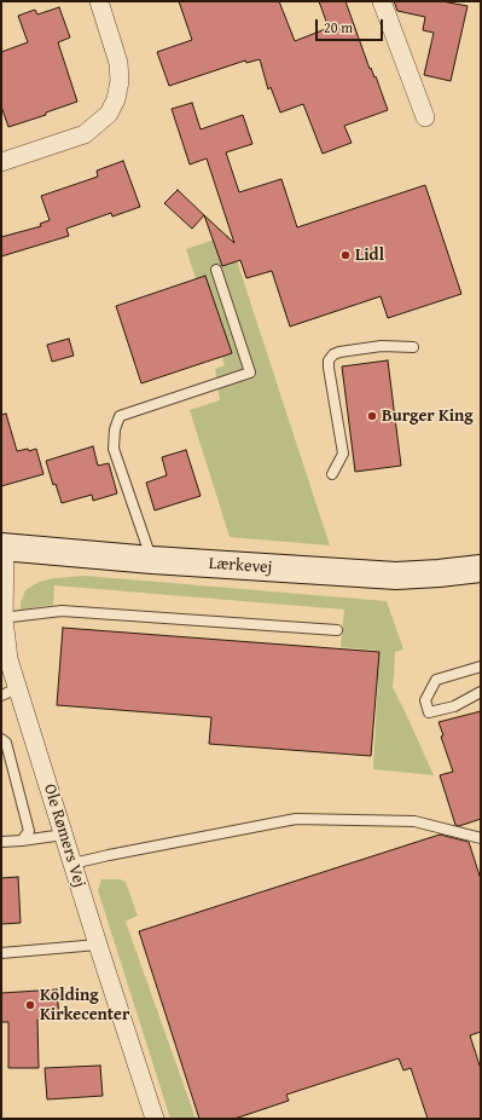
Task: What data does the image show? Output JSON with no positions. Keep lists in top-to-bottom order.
{
  "streets": {
    "street": ["Lærkevej", "Ole Rømers Vej"]
  },
  "crossings": [
    ["Lærkevej", "Ole Rømers Vej"]
  ],
  "places": ["Lidl", "Burger King", "Kolding Kirkecenter"],
  "scale_bar": "20 m"
}
